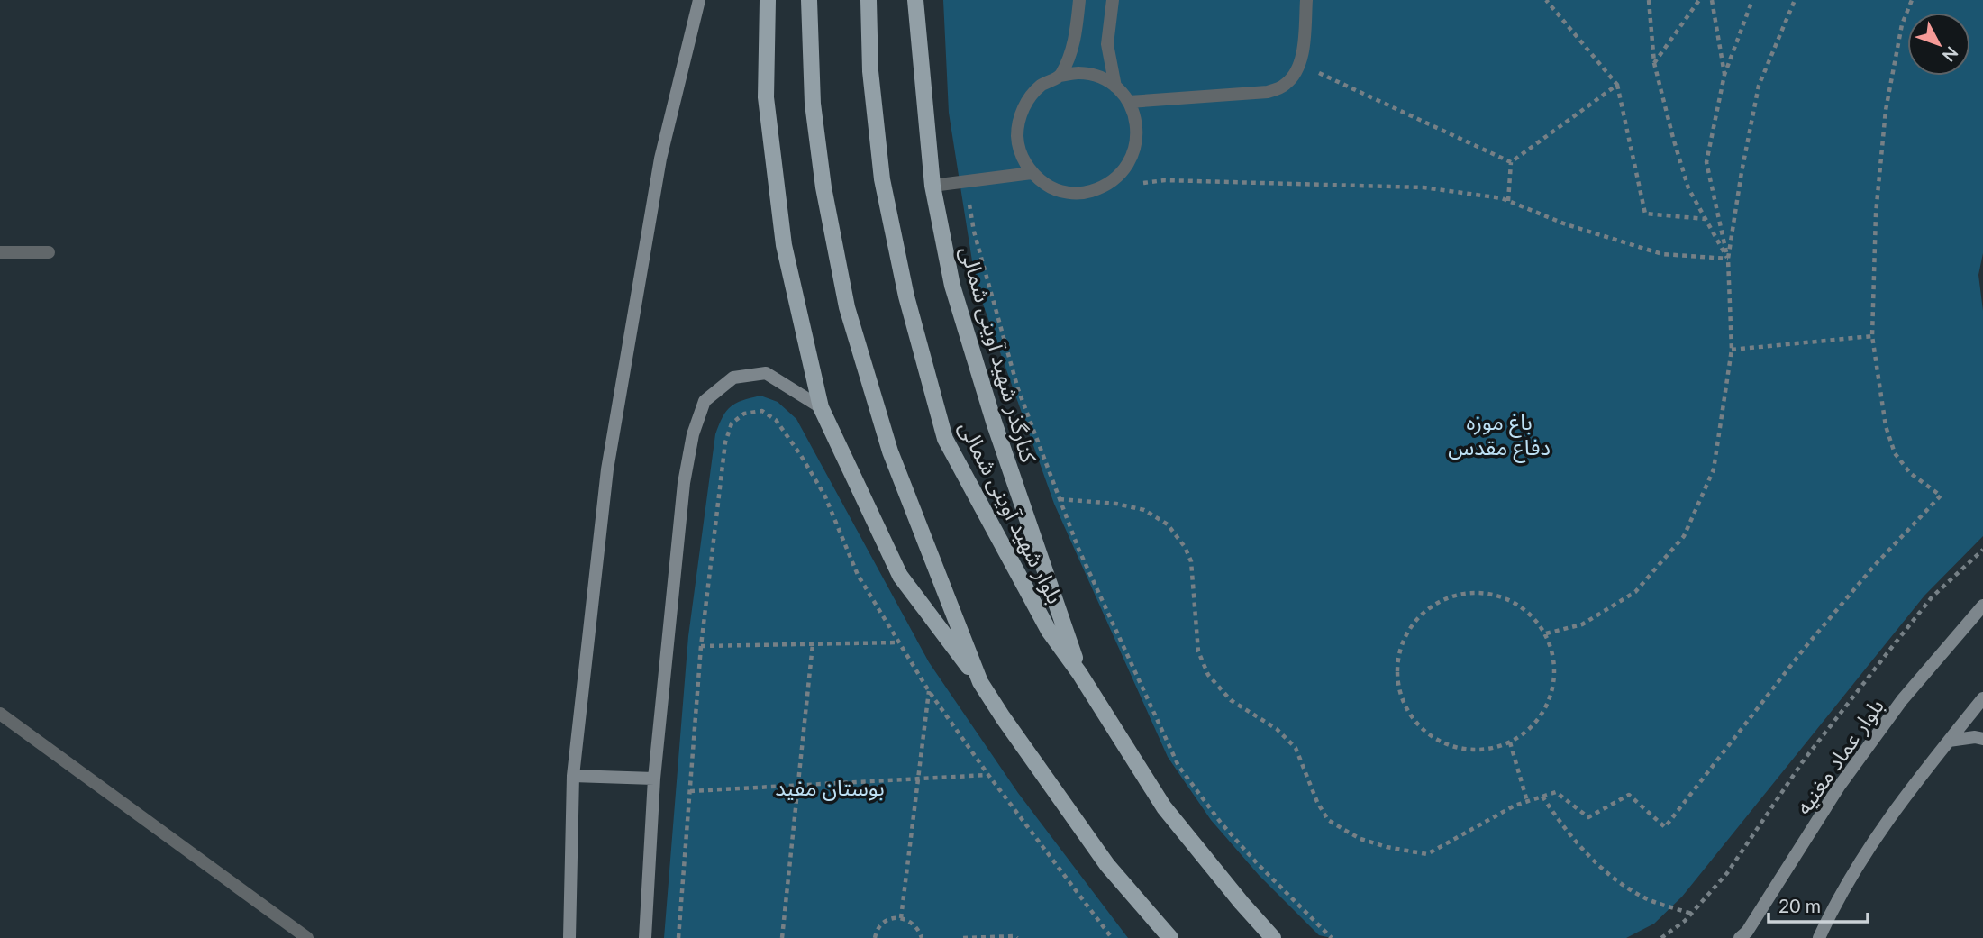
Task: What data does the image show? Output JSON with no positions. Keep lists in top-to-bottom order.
{
  "streets": {
    "main road": ["کنارگذر شهید آوینی شمالی", "بلوار شهید آوینی شمالی"],
    "street": ["بلوار عماد مغنیه"]
  },
  "crossings": [
    ["کنارگذر شهید آوینی شمالی", "بلوار شهید آوینی شمالی"]
  ],
  "parks": ["باغ موزه دفاع مقدس", "بوستان مفید"],
  "scale_bar": "20 m",
  "north": "bottom right"
}
